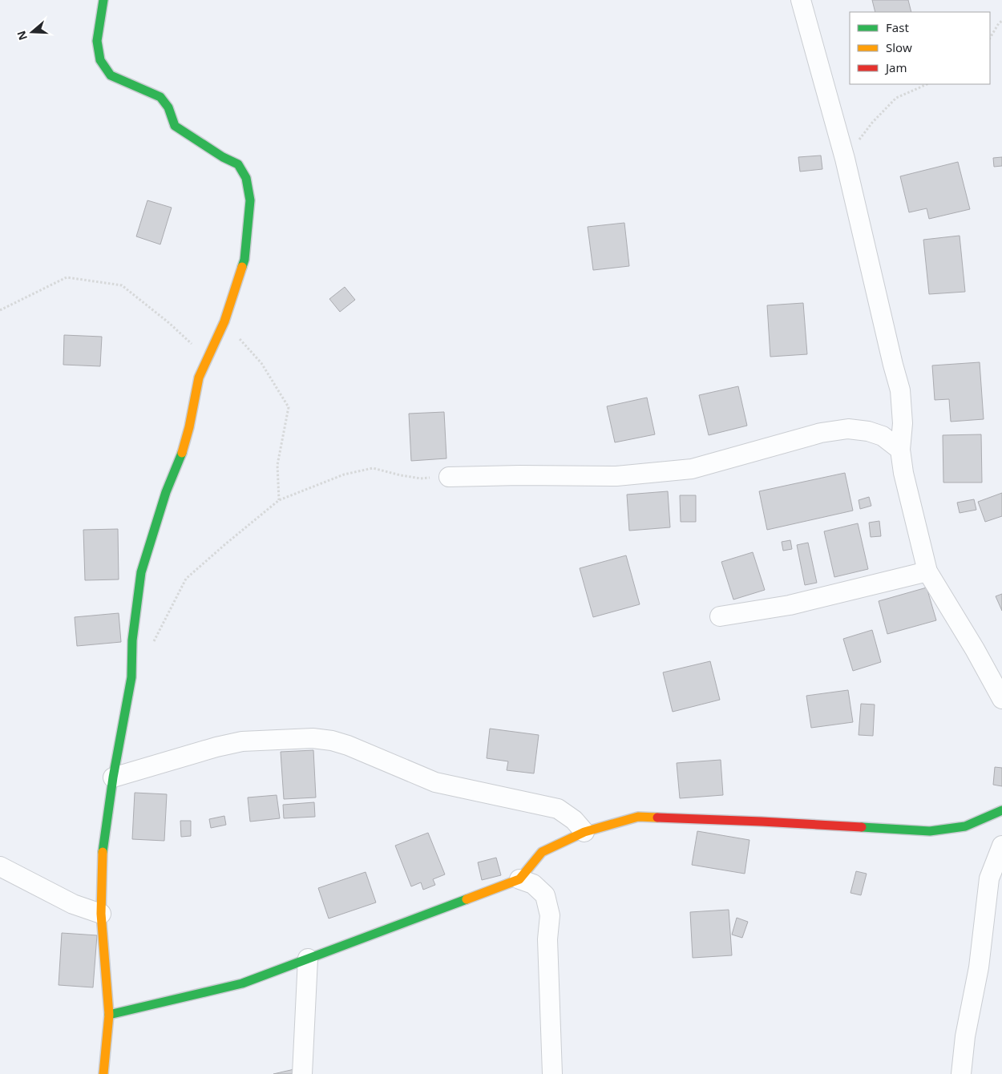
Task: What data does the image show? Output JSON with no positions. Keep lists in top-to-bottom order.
{
  "legend": ["Fast", "Slow", "Jam"],
  "north": "left"
}
